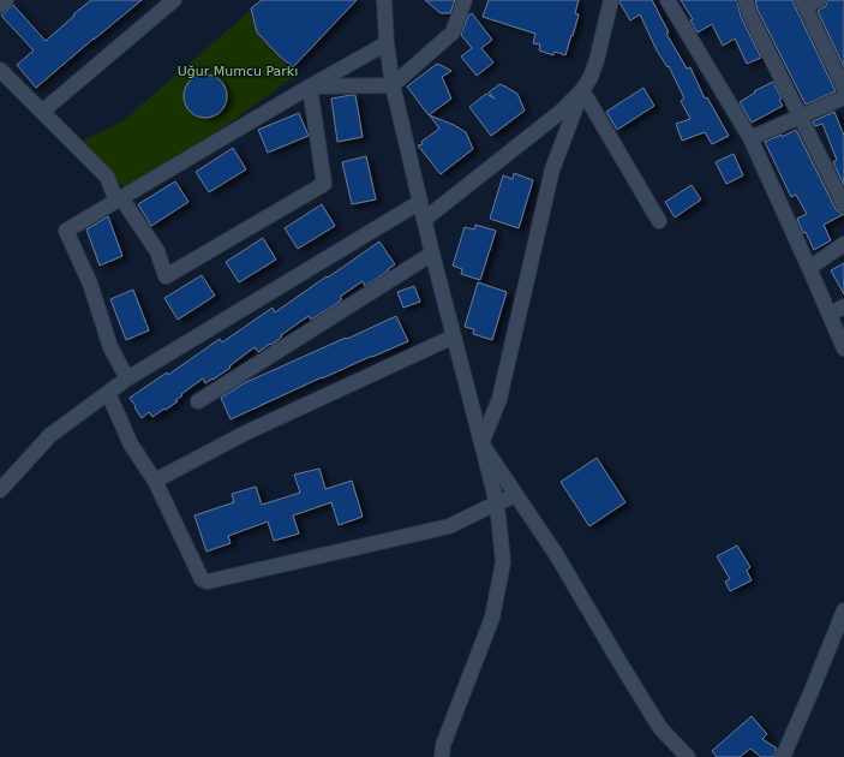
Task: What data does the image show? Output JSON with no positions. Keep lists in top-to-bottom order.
{
  "parks": ["Uğur Mumcu Parkı"]
}
